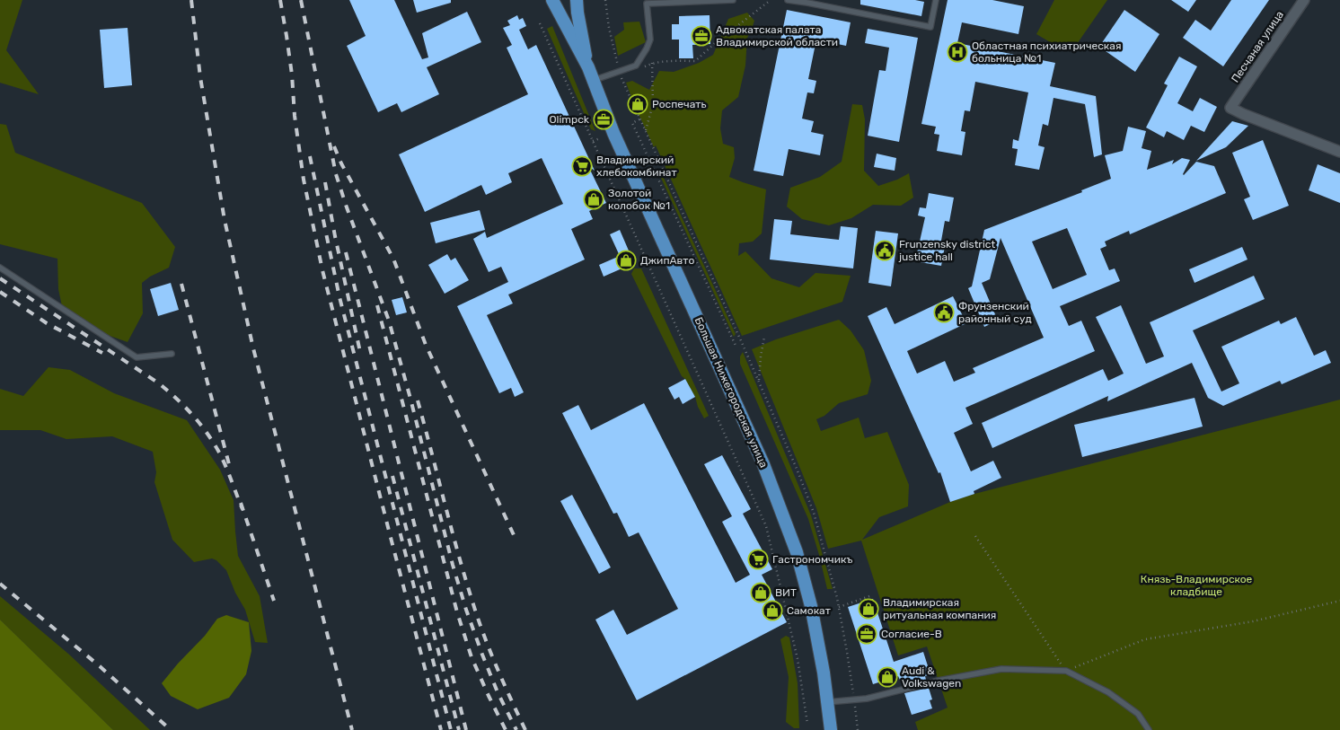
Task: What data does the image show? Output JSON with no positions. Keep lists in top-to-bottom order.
{
  "streets": {
    "main road": ["Большая Нижегородская улица"],
    "street": ["Песчаная улица"]
  },
  "parks": ["Князь-Владимирское кладбище"],
  "places": {
    "office": ["Адвокатская палата Владимирской области", "Olimpck", "Согласие-В"],
    "hospital": ["Областная психиатрическая больница №1"],
    "shop": [
      "Роспечать",
      "Золотой колобок №1",
      "ДжипАвто",
      "ВИТ",
      "Владимирская ритуальная компания",
      "Самокат",
      "Audi & Volkswagen"
    ],
    "supermarket": ["Владимирский хлебокомбинат", "Гастрономчикъ"],
    "public building": ["Frunzensky district justice hall", "Фрунзенский районный суд"]
  }
}
